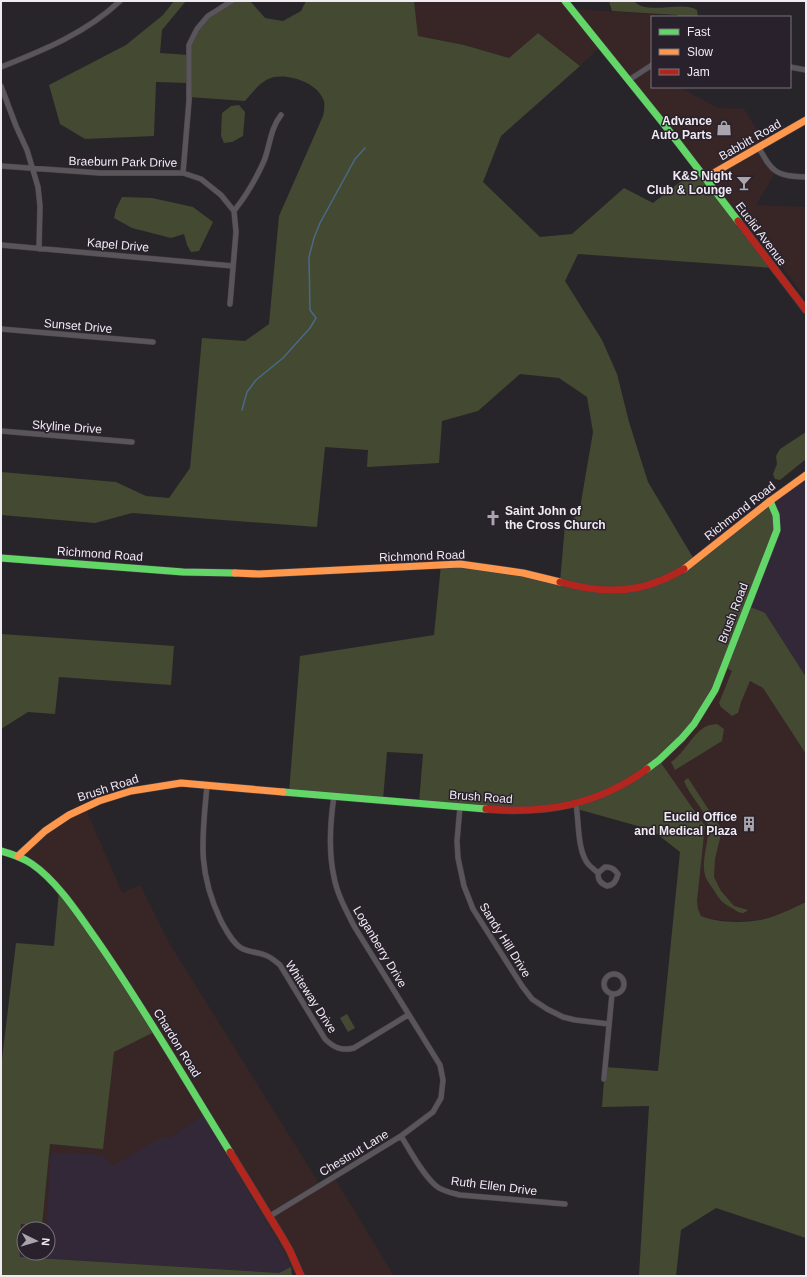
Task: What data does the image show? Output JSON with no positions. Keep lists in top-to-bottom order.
{
  "streets": {
    "main road": [
      "Babbitt Road",
      "Euclid Avenue",
      "Richmond Road",
      "Brush Road",
      "Chardon Road"
    ],
    "street": [
      "Braeburn Park Drive",
      "Kapel Drive",
      "Sunset Drive",
      "Skyline Drive",
      "Sandy Hill Drive",
      "Loganberry Drive",
      "Whiteway Drive",
      "Chestnut Lane",
      "Ruth Ellen Drive"
    ]
  },
  "crossings": [
    ["Babbitt Road", "Euclid Avenue"],
    ["Richmond Road", "Brush Road"],
    ["Brush Road", "Sandy Hill Drive"],
    ["Brush Road", "Loganberry Drive"],
    ["Brush Road", "Whiteway Drive"],
    ["Brush Road", "Chardon Road"],
    ["Loganberry Drive", "Whiteway Drive"],
    ["Loganberry Drive", "Chestnut Lane"],
    ["Chardon Road", "Chestnut Lane"],
    ["Chestnut Lane", "Ruth Ellen Drive"]
  ],
  "places": {
    "shop": ["Advance Auto Parts"],
    "bar": ["K&S Night Club & Lounge"],
    "church": ["Saint John of the Cross Church"],
    "building": ["Euclid Office and Medical Plaza"]
  },
  "legend": ["Fast", "Slow", "Jam"],
  "north": "right"
}
